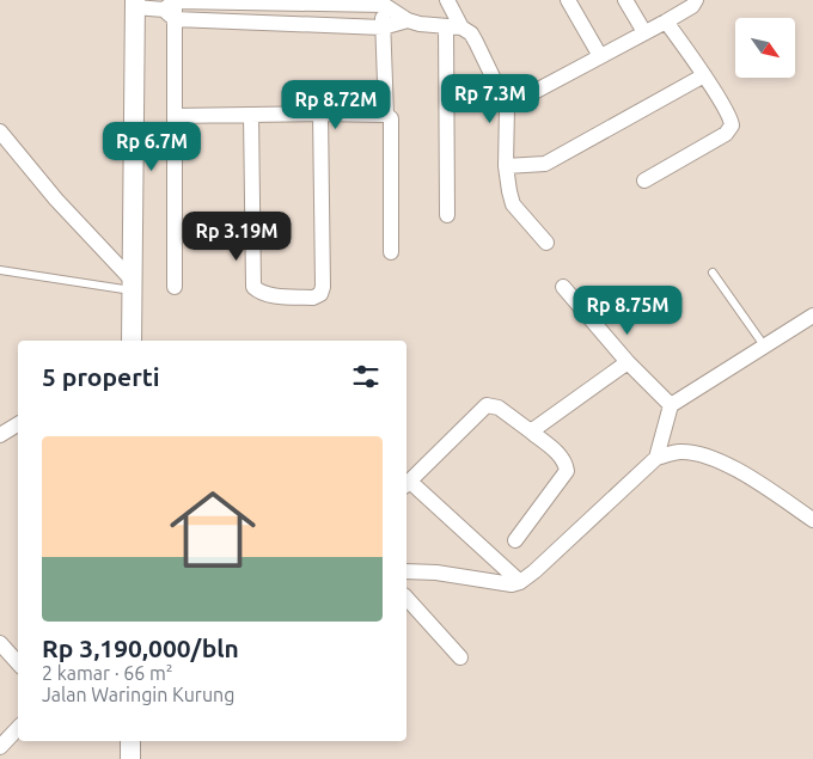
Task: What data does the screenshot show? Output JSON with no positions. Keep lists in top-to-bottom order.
{
  "north": "bottom right",
  "page": {
    "price": [
      "Rp 7.3M",
      "Rp 8.72M",
      "Rp 6.7M",
      "Rp 3.19M",
      "Rp 8.75M"
    ],
    "heading": "5 properti",
    "list": [
      {
        "name": "Rp 3,190,000/bln",
        "note": "2 kamar · 66 m² · Jalan Waringin Kurung"
      }
    ]
  }
}
